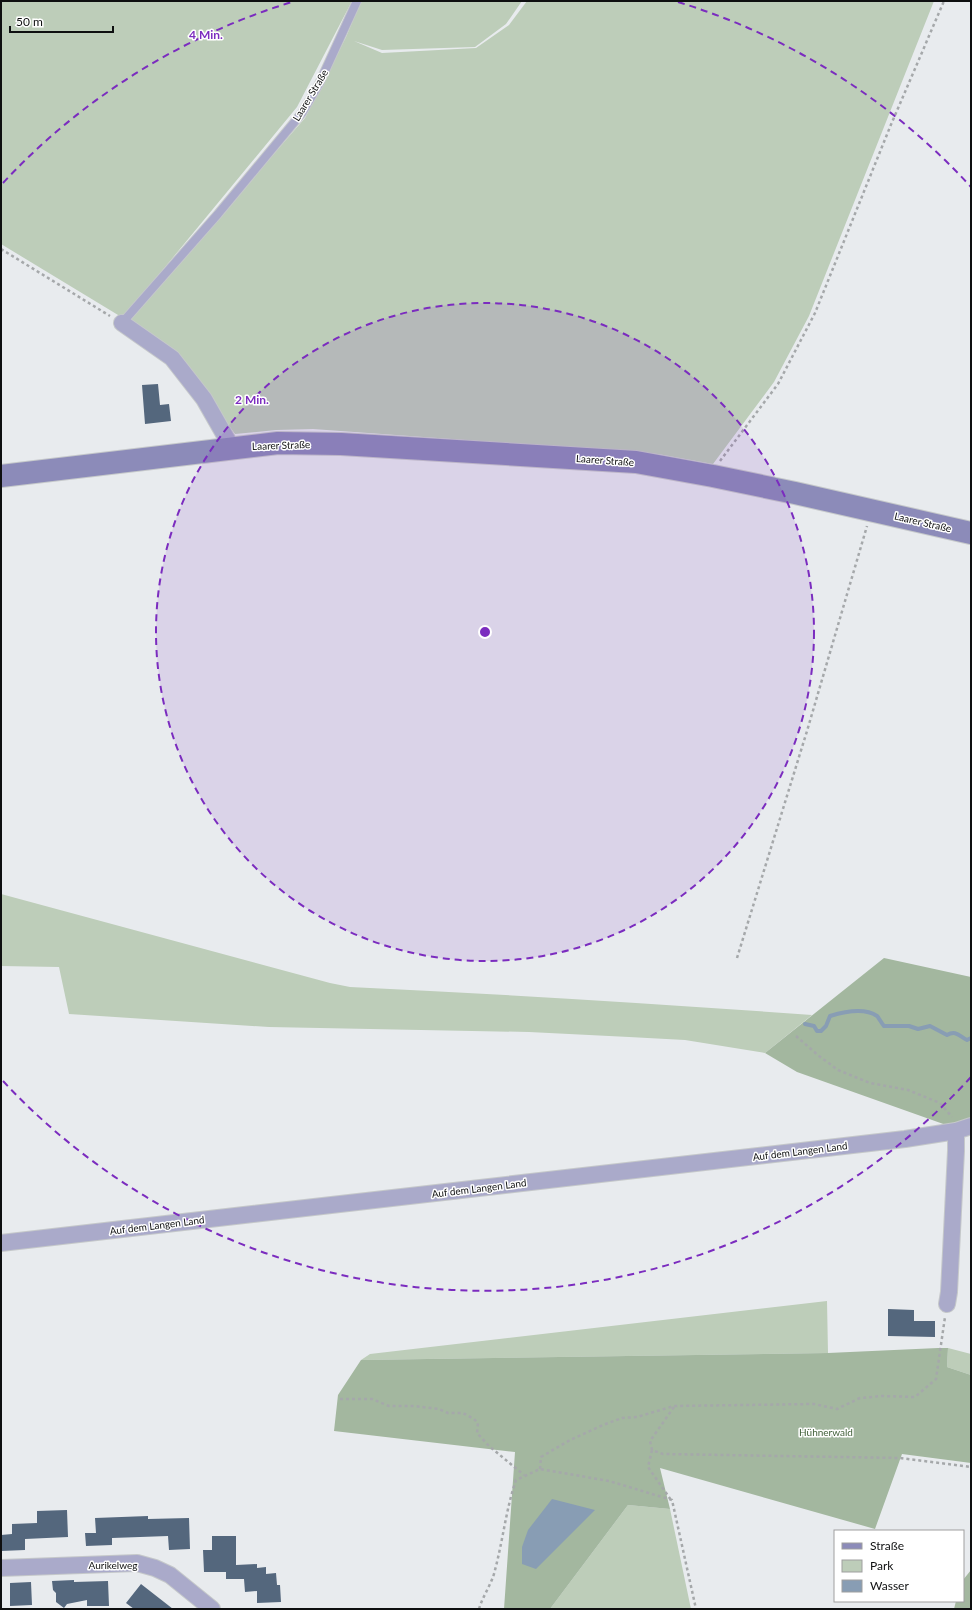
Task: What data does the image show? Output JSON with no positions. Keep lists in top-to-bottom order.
{
  "streets": {
    "street": ["Laarer Straße", "Auf dem Langen Land", "Aurikelweg"]
  },
  "parks": ["Hühnerwald"],
  "legend": ["Straße", "Park", "Wasser"],
  "scale_bar": "50 m",
  "rings": ["4 Min.", "2 Min."]
}
